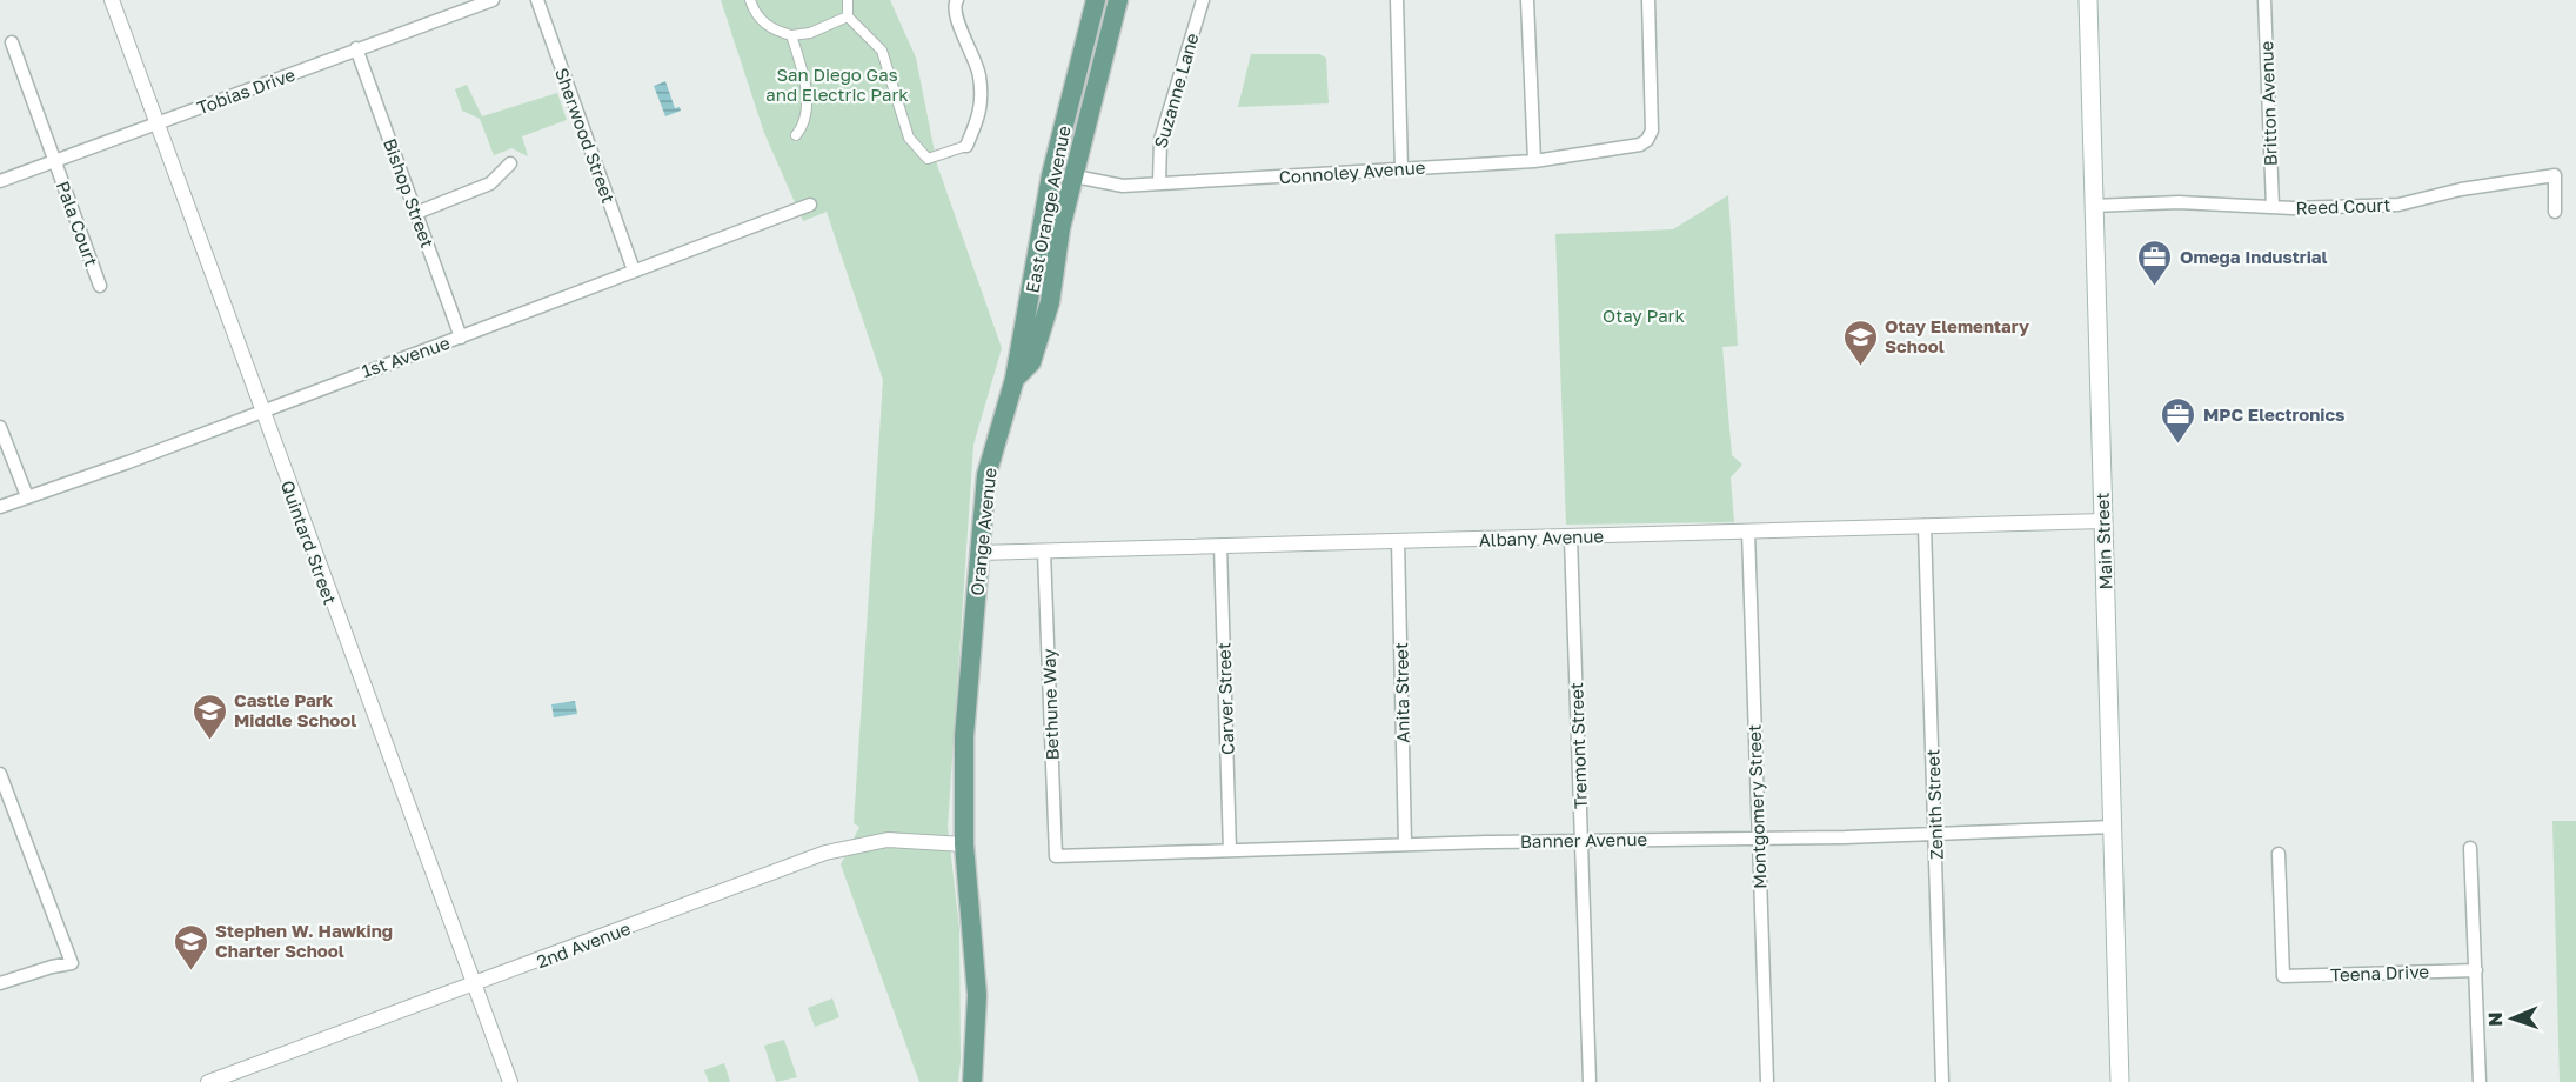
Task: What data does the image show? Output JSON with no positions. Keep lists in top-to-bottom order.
{
  "streets": {
    "main road": ["East Orange Avenue", "Orange Avenue", "Main Street"],
    "street": [
      "Tobias Drive",
      "Suzanne Lane",
      "Britton Avenue",
      "Sherwood Street",
      "Connoley Avenue",
      "Bishop Street",
      "Reed Court",
      "Pala Court",
      "1st Avenue",
      "Albany Avenue",
      "Quintard Street",
      "Anita Street",
      "Carver Street",
      "Bethune Way",
      "Tremont Street",
      "Zenith Street",
      "Montgomery Street",
      "Banner Avenue",
      "2nd Avenue",
      "Teena Drive"
    ]
  },
  "crossings": [
    ["Tobias Drive", "Bishop Street"],
    ["Tobias Drive", "Pala Court"],
    ["Tobias Drive", "Quintard Street"],
    ["Suzanne Lane", "Connoley Avenue"],
    ["Britton Avenue", "Reed Court"],
    ["Sherwood Street", "1st Avenue"],
    ["Connoley Avenue", "Orange Avenue"],
    ["Bishop Street", "1st Avenue"],
    ["Reed Court", "Main Street"],
    ["East Orange Avenue", "Orange Avenue"],
    ["1st Avenue", "Quintard Street"],
    ["Orange Avenue", "Albany Avenue"],
    ["Orange Avenue", "2nd Avenue"],
    ["Albany Avenue", "Main Street"],
    ["Albany Avenue", "Anita Street"],
    ["Albany Avenue", "Carver Street"],
    ["Albany Avenue", "Bethune Way"],
    ["Albany Avenue", "Tremont Street"],
    ["Albany Avenue", "Zenith Street"],
    ["Albany Avenue", "Montgomery Street"],
    ["Main Street", "Banner Avenue"],
    ["Quintard Street", "2nd Avenue"],
    ["Anita Street", "Banner Avenue"],
    ["Carver Street", "Banner Avenue"],
    ["Bethune Way", "Banner Avenue"],
    ["Tremont Street", "Banner Avenue"],
    ["Zenith Street", "Banner Avenue"],
    ["Montgomery Street", "Banner Avenue"]
  ],
  "parks": ["San Diego Gas and Electric Park", "Otay Park"],
  "places": {
    "office": ["Omega Industrial", "MPC Electronics"],
    "school or university": ["Otay Elementary School", "Castle Park Middle School", "Stephen W. Hawking Charter School"]
  },
  "north": "left"
}
